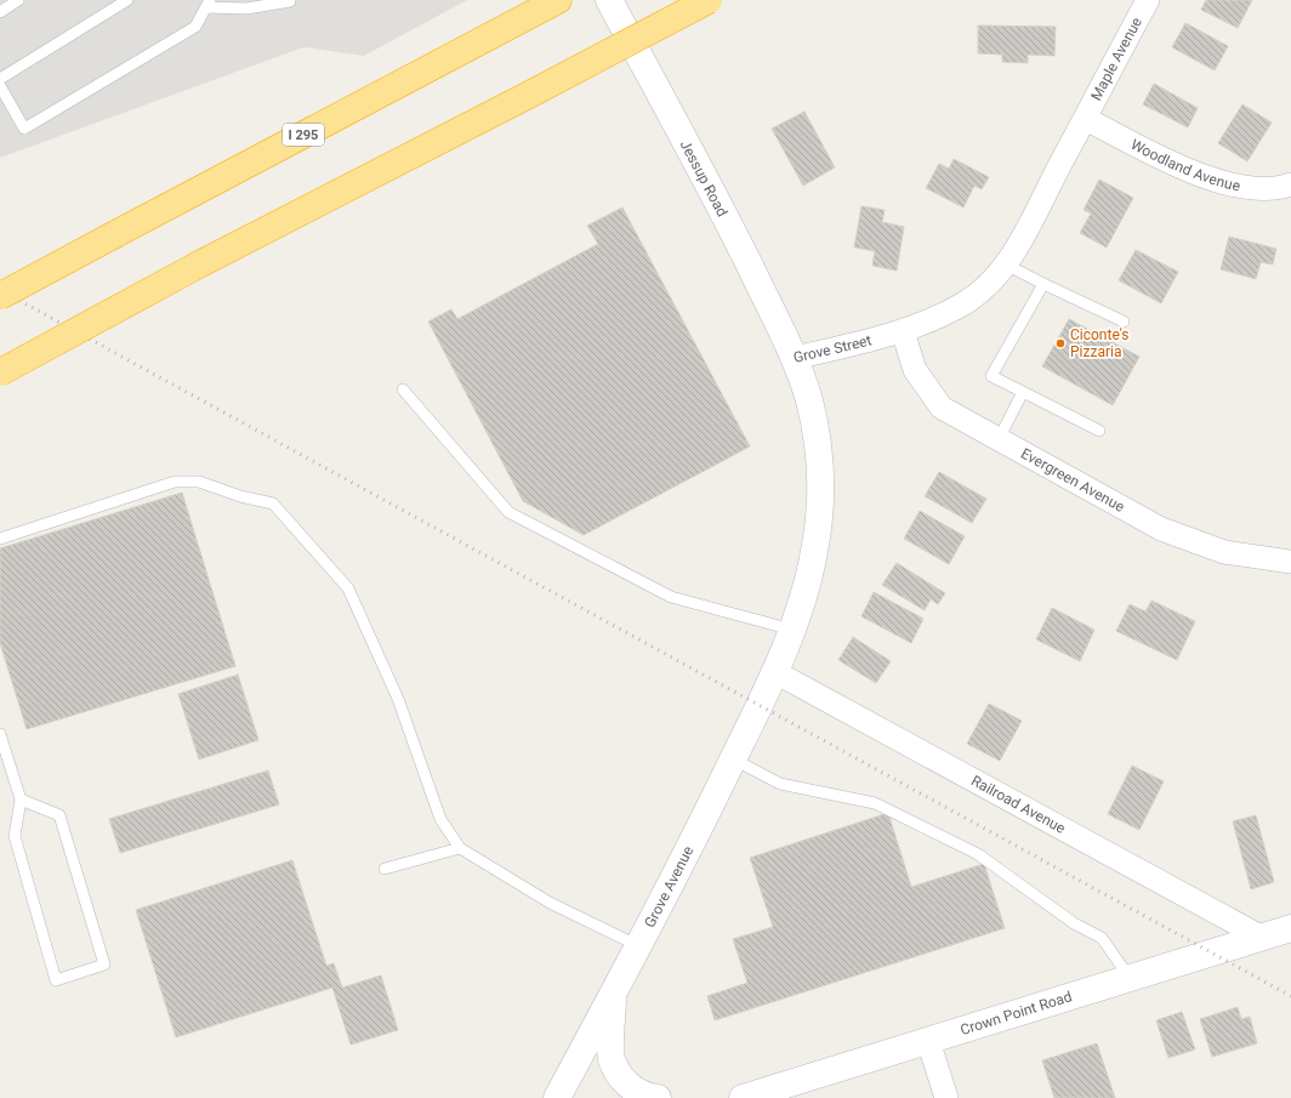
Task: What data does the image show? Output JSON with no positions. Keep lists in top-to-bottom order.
{
  "streets": {
    "highway": ["I 295"],
    "main road": [
      "Jessup Road",
      "Grove Street",
      "Grove Avenue",
      "Crown Point Road"
    ],
    "street": [
      "Maple Avenue",
      "Woodland Avenue",
      "Evergreen Avenue",
      "Railroad Avenue"
    ]
  },
  "crossings": [
    ["Maple Avenue", "Woodland Avenue"],
    ["Maple Avenue", "Grove Street"],
    ["Woodland Avenue", "Grove Street"],
    ["Jessup Road", "Grove Street"],
    ["Grove Street", "Evergreen Avenue"],
    ["Grove Street", "Railroad Avenue"],
    ["Grove Street", "Grove Avenue"],
    ["Railroad Avenue", "Grove Avenue"],
    ["Railroad Avenue", "Crown Point Road"]
  ],
  "places": ["Ciconte's Pizzaria"]
}
